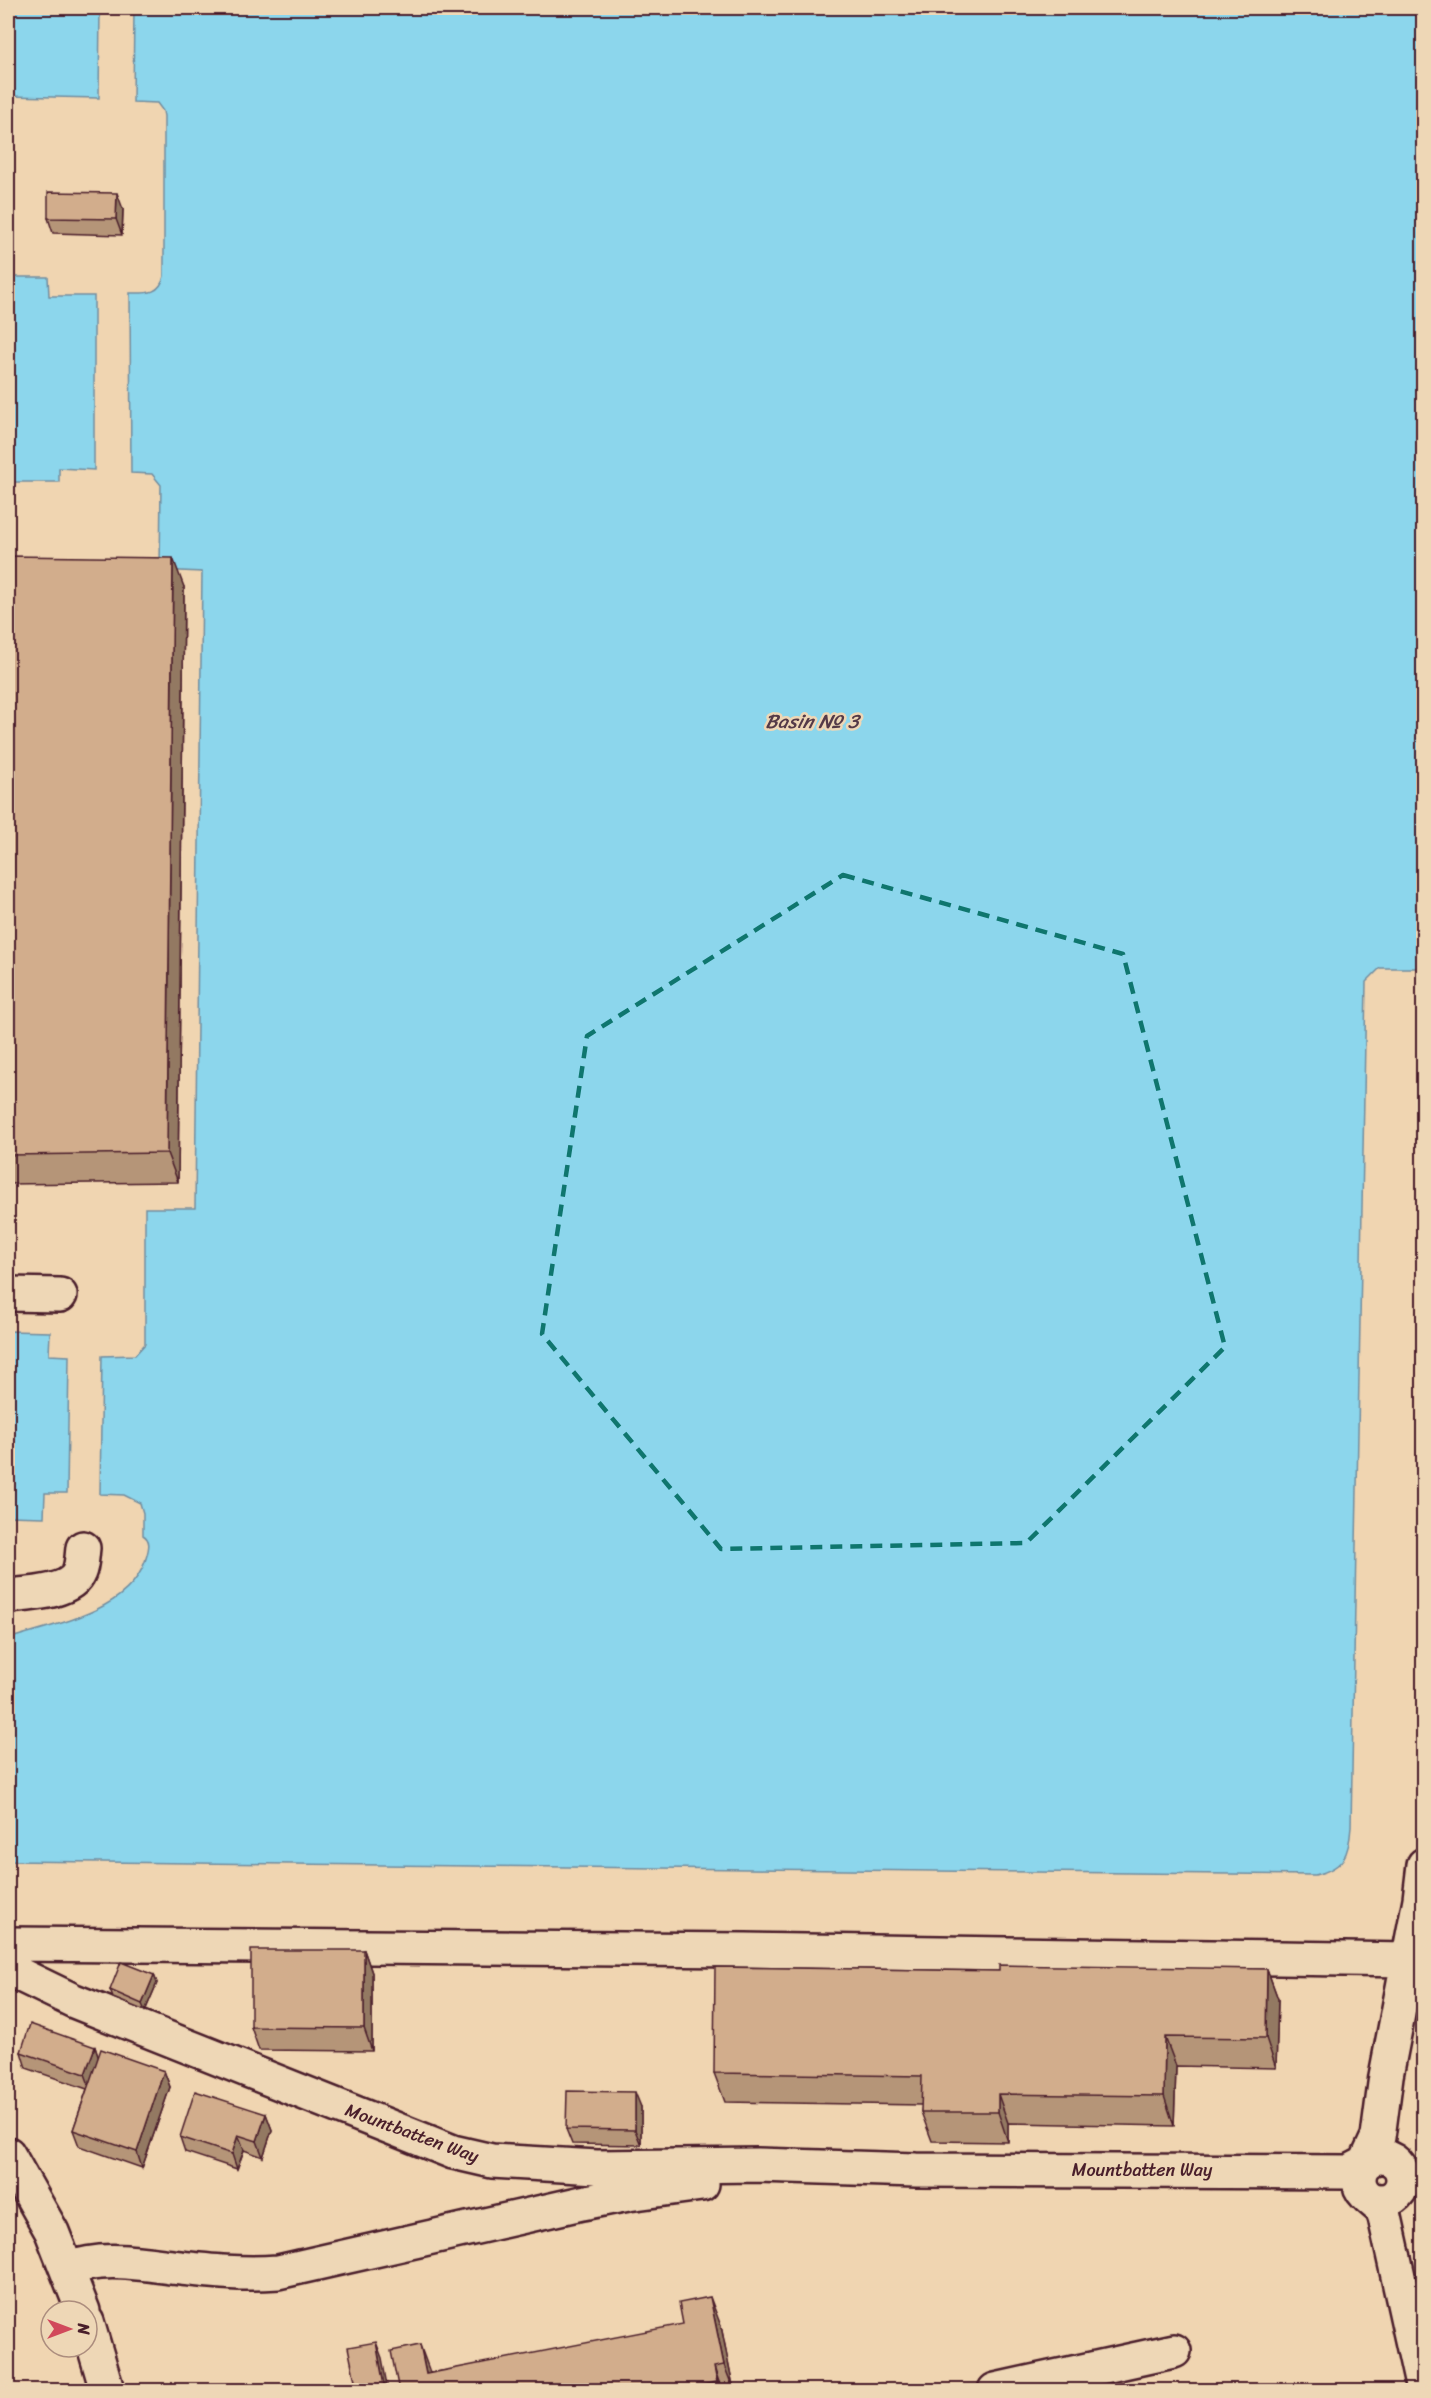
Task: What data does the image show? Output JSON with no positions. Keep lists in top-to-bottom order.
{
  "streets": {
    "lane": ["Mountbatten Way"]
  },
  "water": ["Basin № 3"],
  "north": "right"
}
